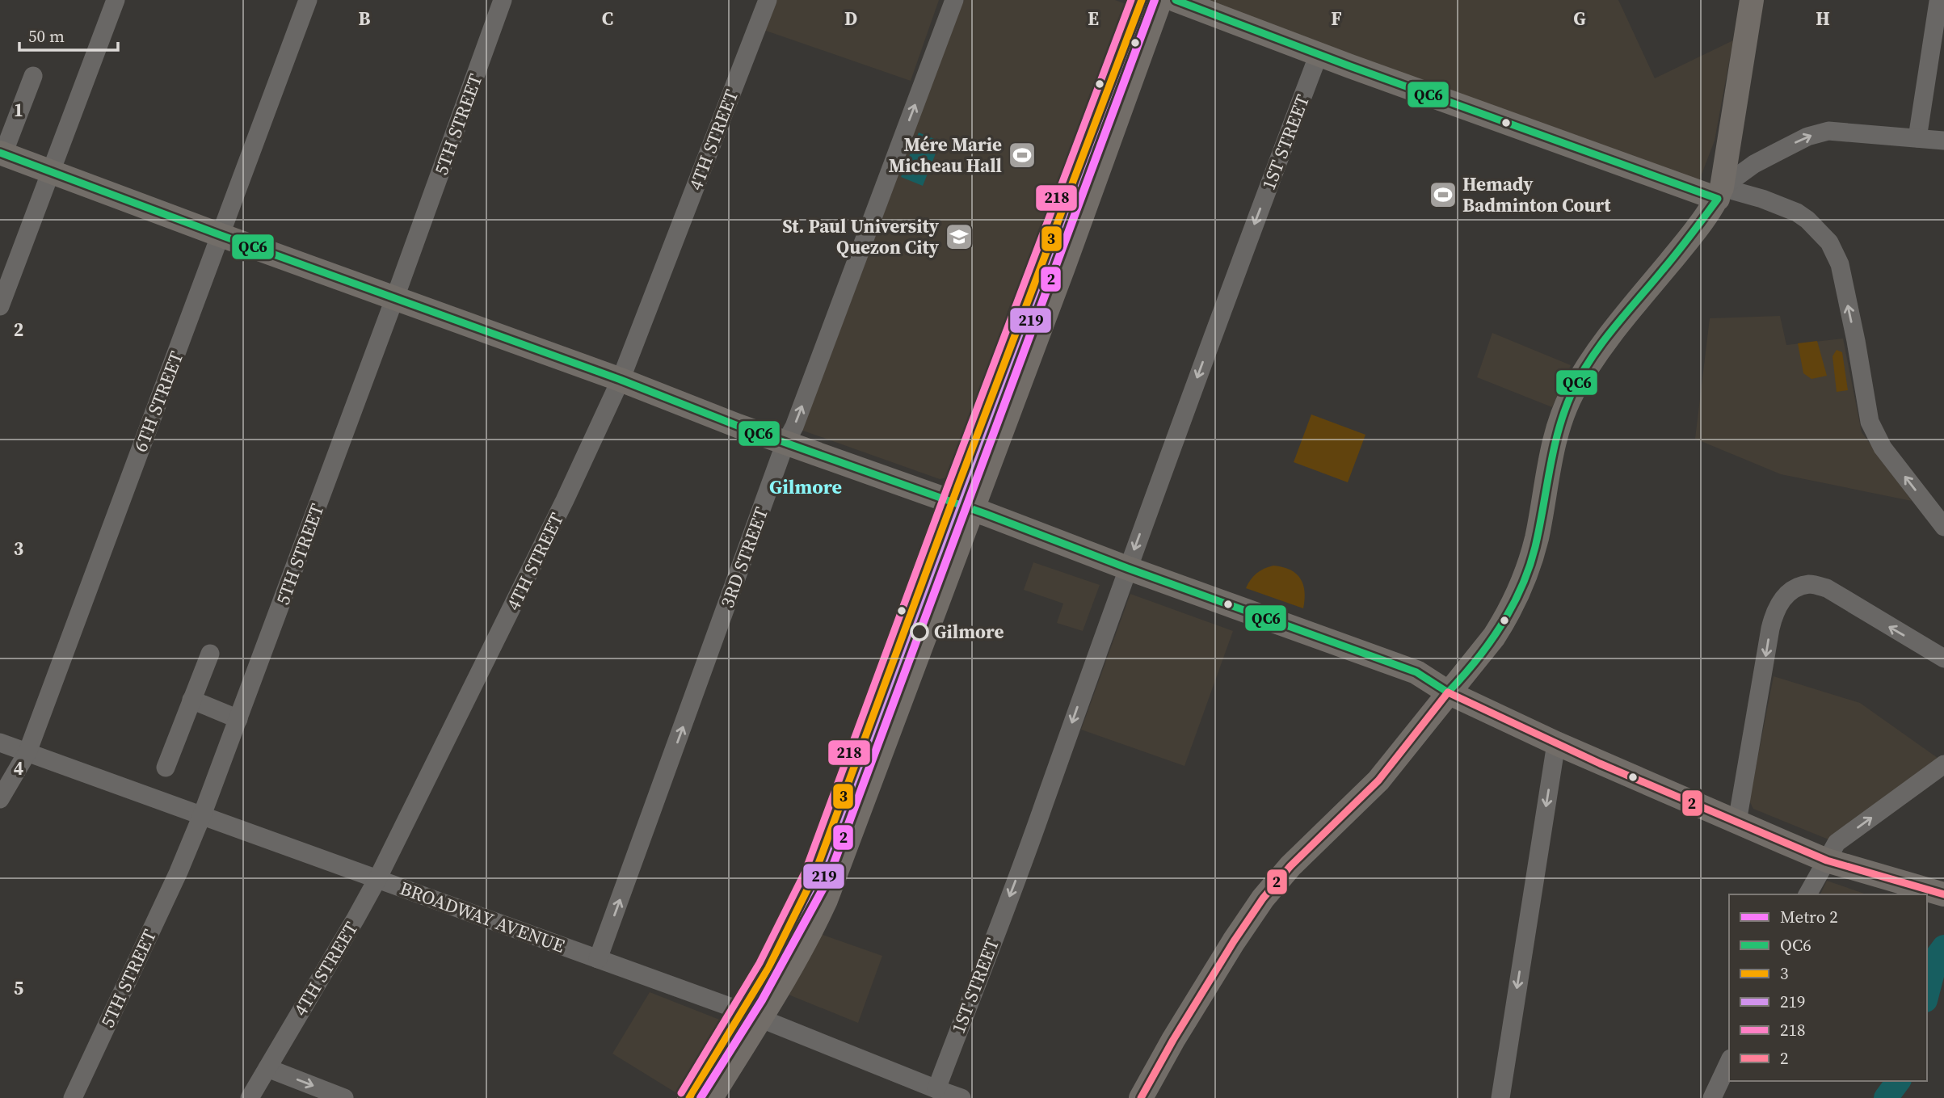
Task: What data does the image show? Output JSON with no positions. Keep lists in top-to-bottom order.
{
  "streets": {
    "street": [
      "5TH STREET",
      "4TH STREET",
      "1ST STREET",
      "6TH STREET",
      "3RD STREET",
      "BROADWAY AVENUE"
    ]
  },
  "crossings": [
    ["5TH STREET", "BROADWAY AVENUE"],
    ["4TH STREET", "BROADWAY AVENUE"],
    ["1ST STREET", "BROADWAY AVENUE"],
    ["6TH STREET", "BROADWAY AVENUE"],
    ["3RD STREET", "BROADWAY AVENUE"]
  ],
  "one_way": ["1ST STREET", "3RD STREET"],
  "districts": ["Gilmore"],
  "places": {
    "sports": ["Mére Marie Micheau Hall", "Hemady Badminton Court"],
    "school or university": ["St. Paul University Quezon City"],
    "other": ["Gilmore"]
  },
  "lines": [
    "metro line 2",
    "transit line QC6",
    "transit line 3",
    "transit line 218",
    "transit line 219",
    "transit line 2"
  ],
  "legend": [
    "Metro 2",
    "QC6",
    "3",
    "219",
    "218",
    "2"
  ],
  "scale_bar": "50 m",
  "grid": {
    "columns": [
      "B",
      "C",
      "D",
      "E",
      "F",
      "G",
      "H"
    ],
    "rows": [
      "1",
      "2",
      "3",
      "4",
      "5"
    ]
  }
}
